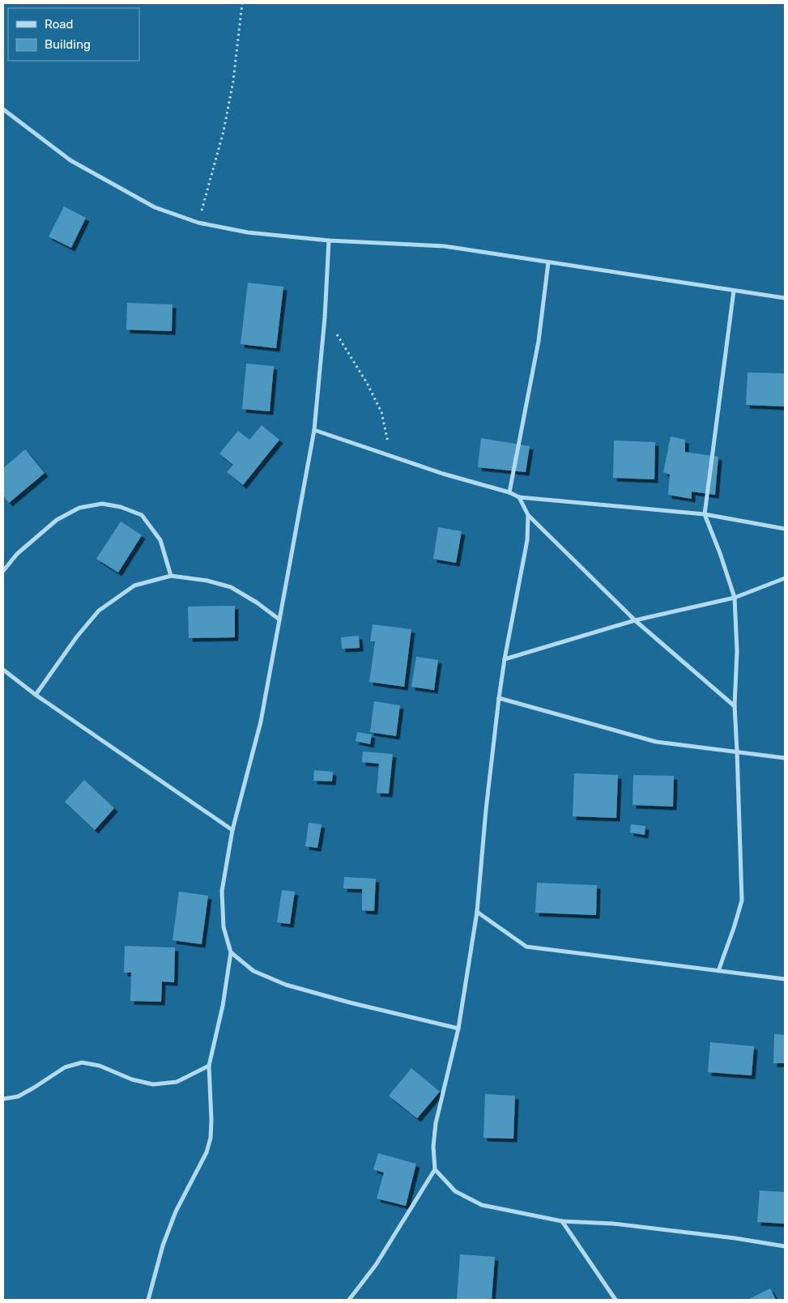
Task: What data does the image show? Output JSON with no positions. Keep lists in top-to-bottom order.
{
  "legend": ["Road", "Building"]
}
